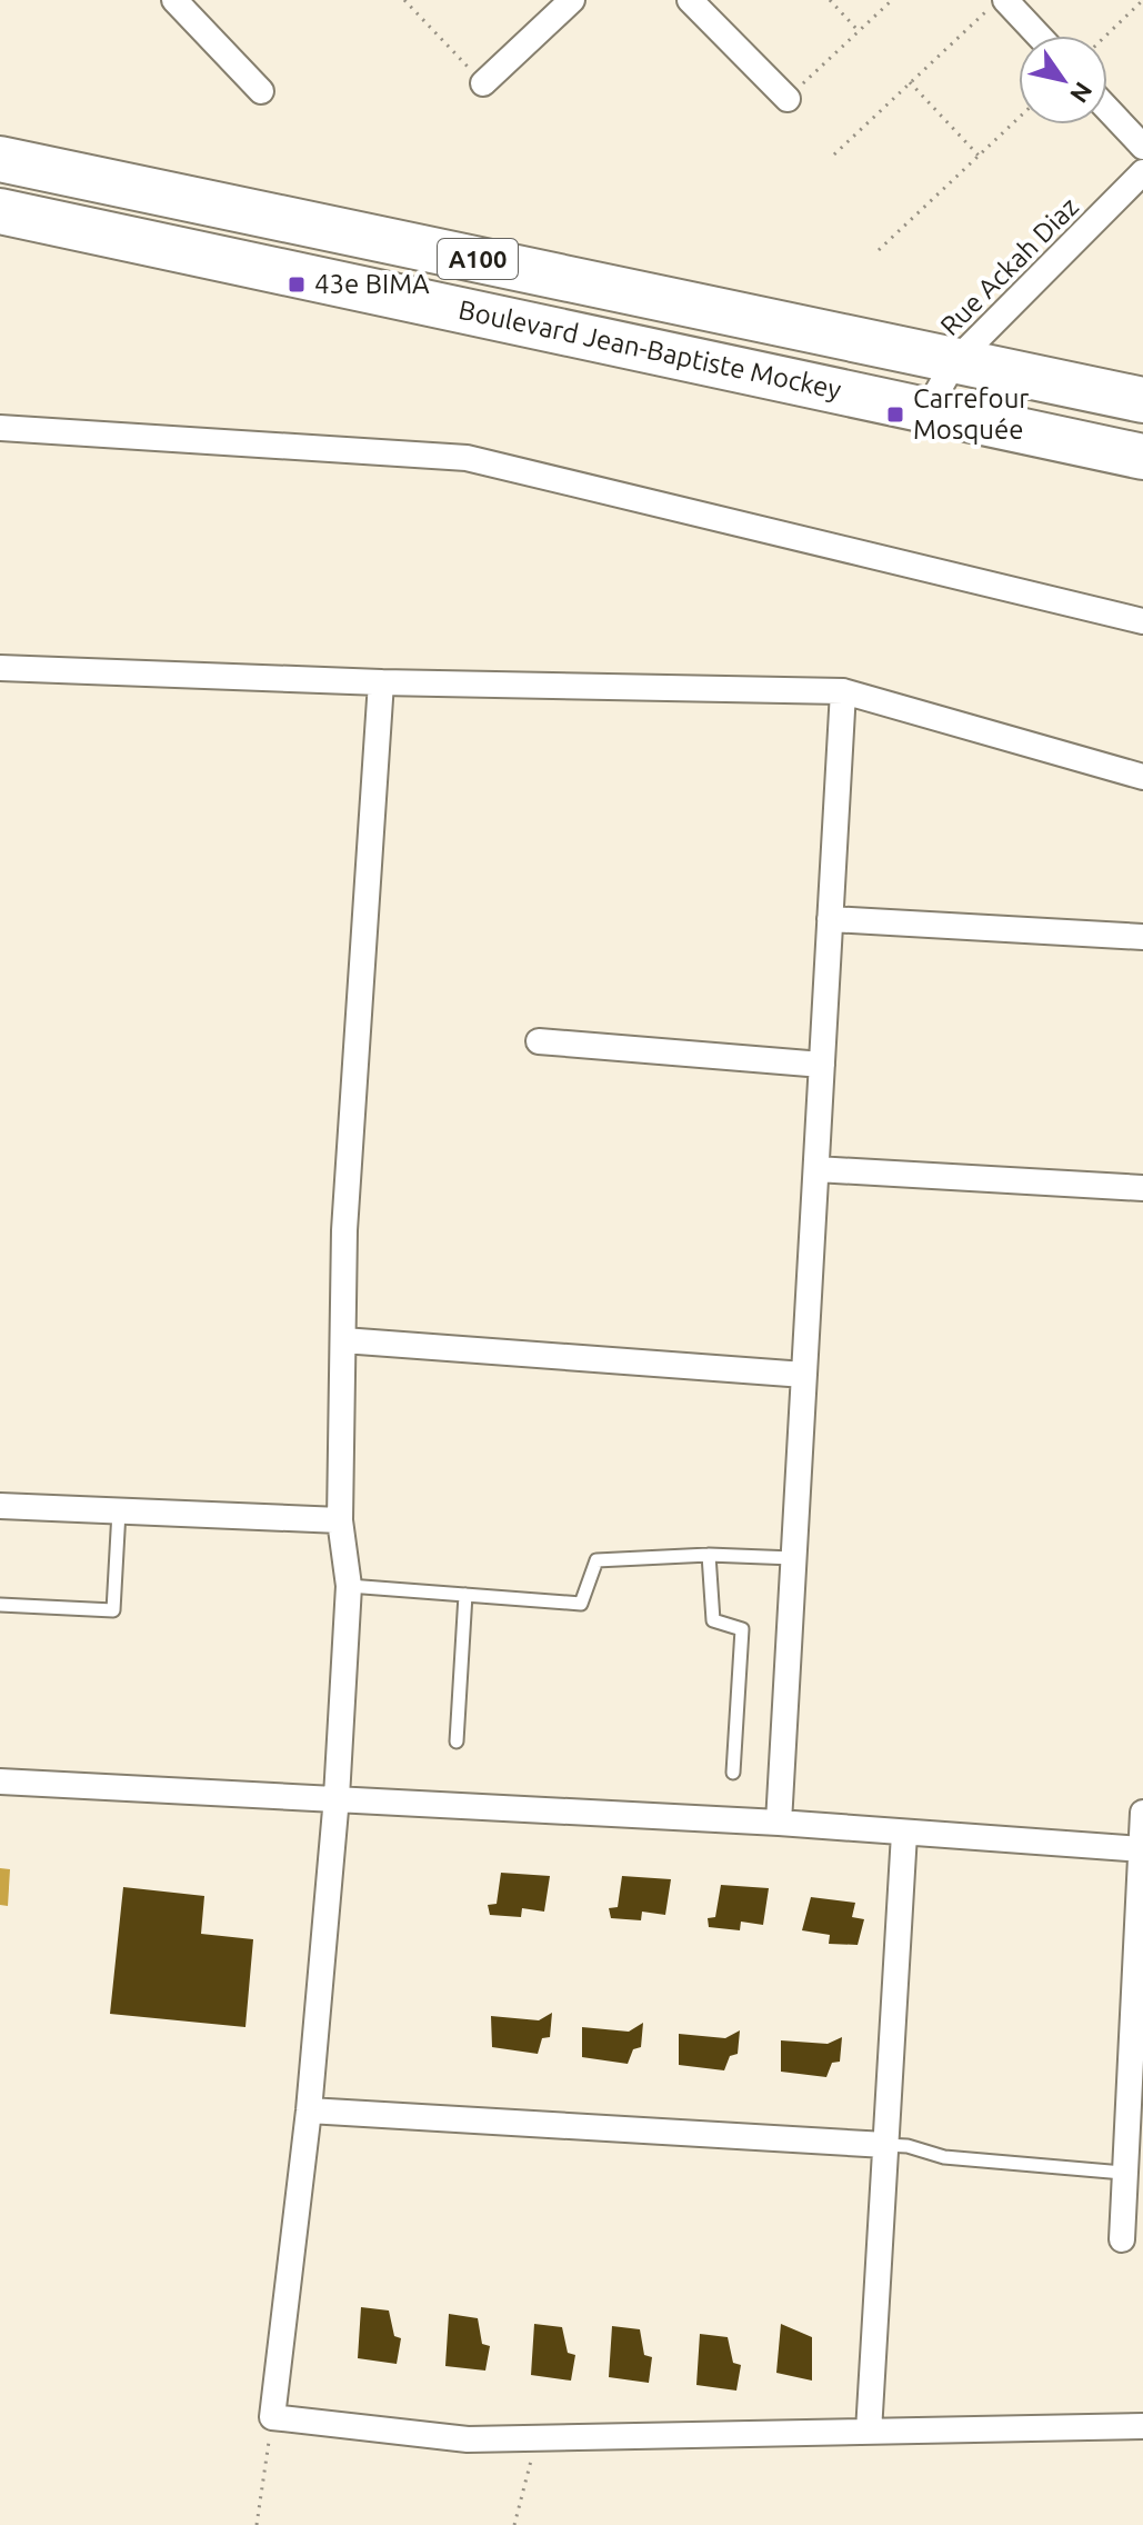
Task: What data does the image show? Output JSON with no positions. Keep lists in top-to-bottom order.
{
  "streets": {
    "highway": ["A100", "Boulevard Jean-Baptiste Mockey"],
    "street": ["Rue Ackah Diaz"]
  },
  "crossings": [
    ["Rue Ackah Diaz", "Boulevard Jean-Baptiste Mockey"]
  ],
  "places": {
    "transit": ["43e BIMA", "Carrefour Mosquée"]
  },
  "north": "bottom right"
}
